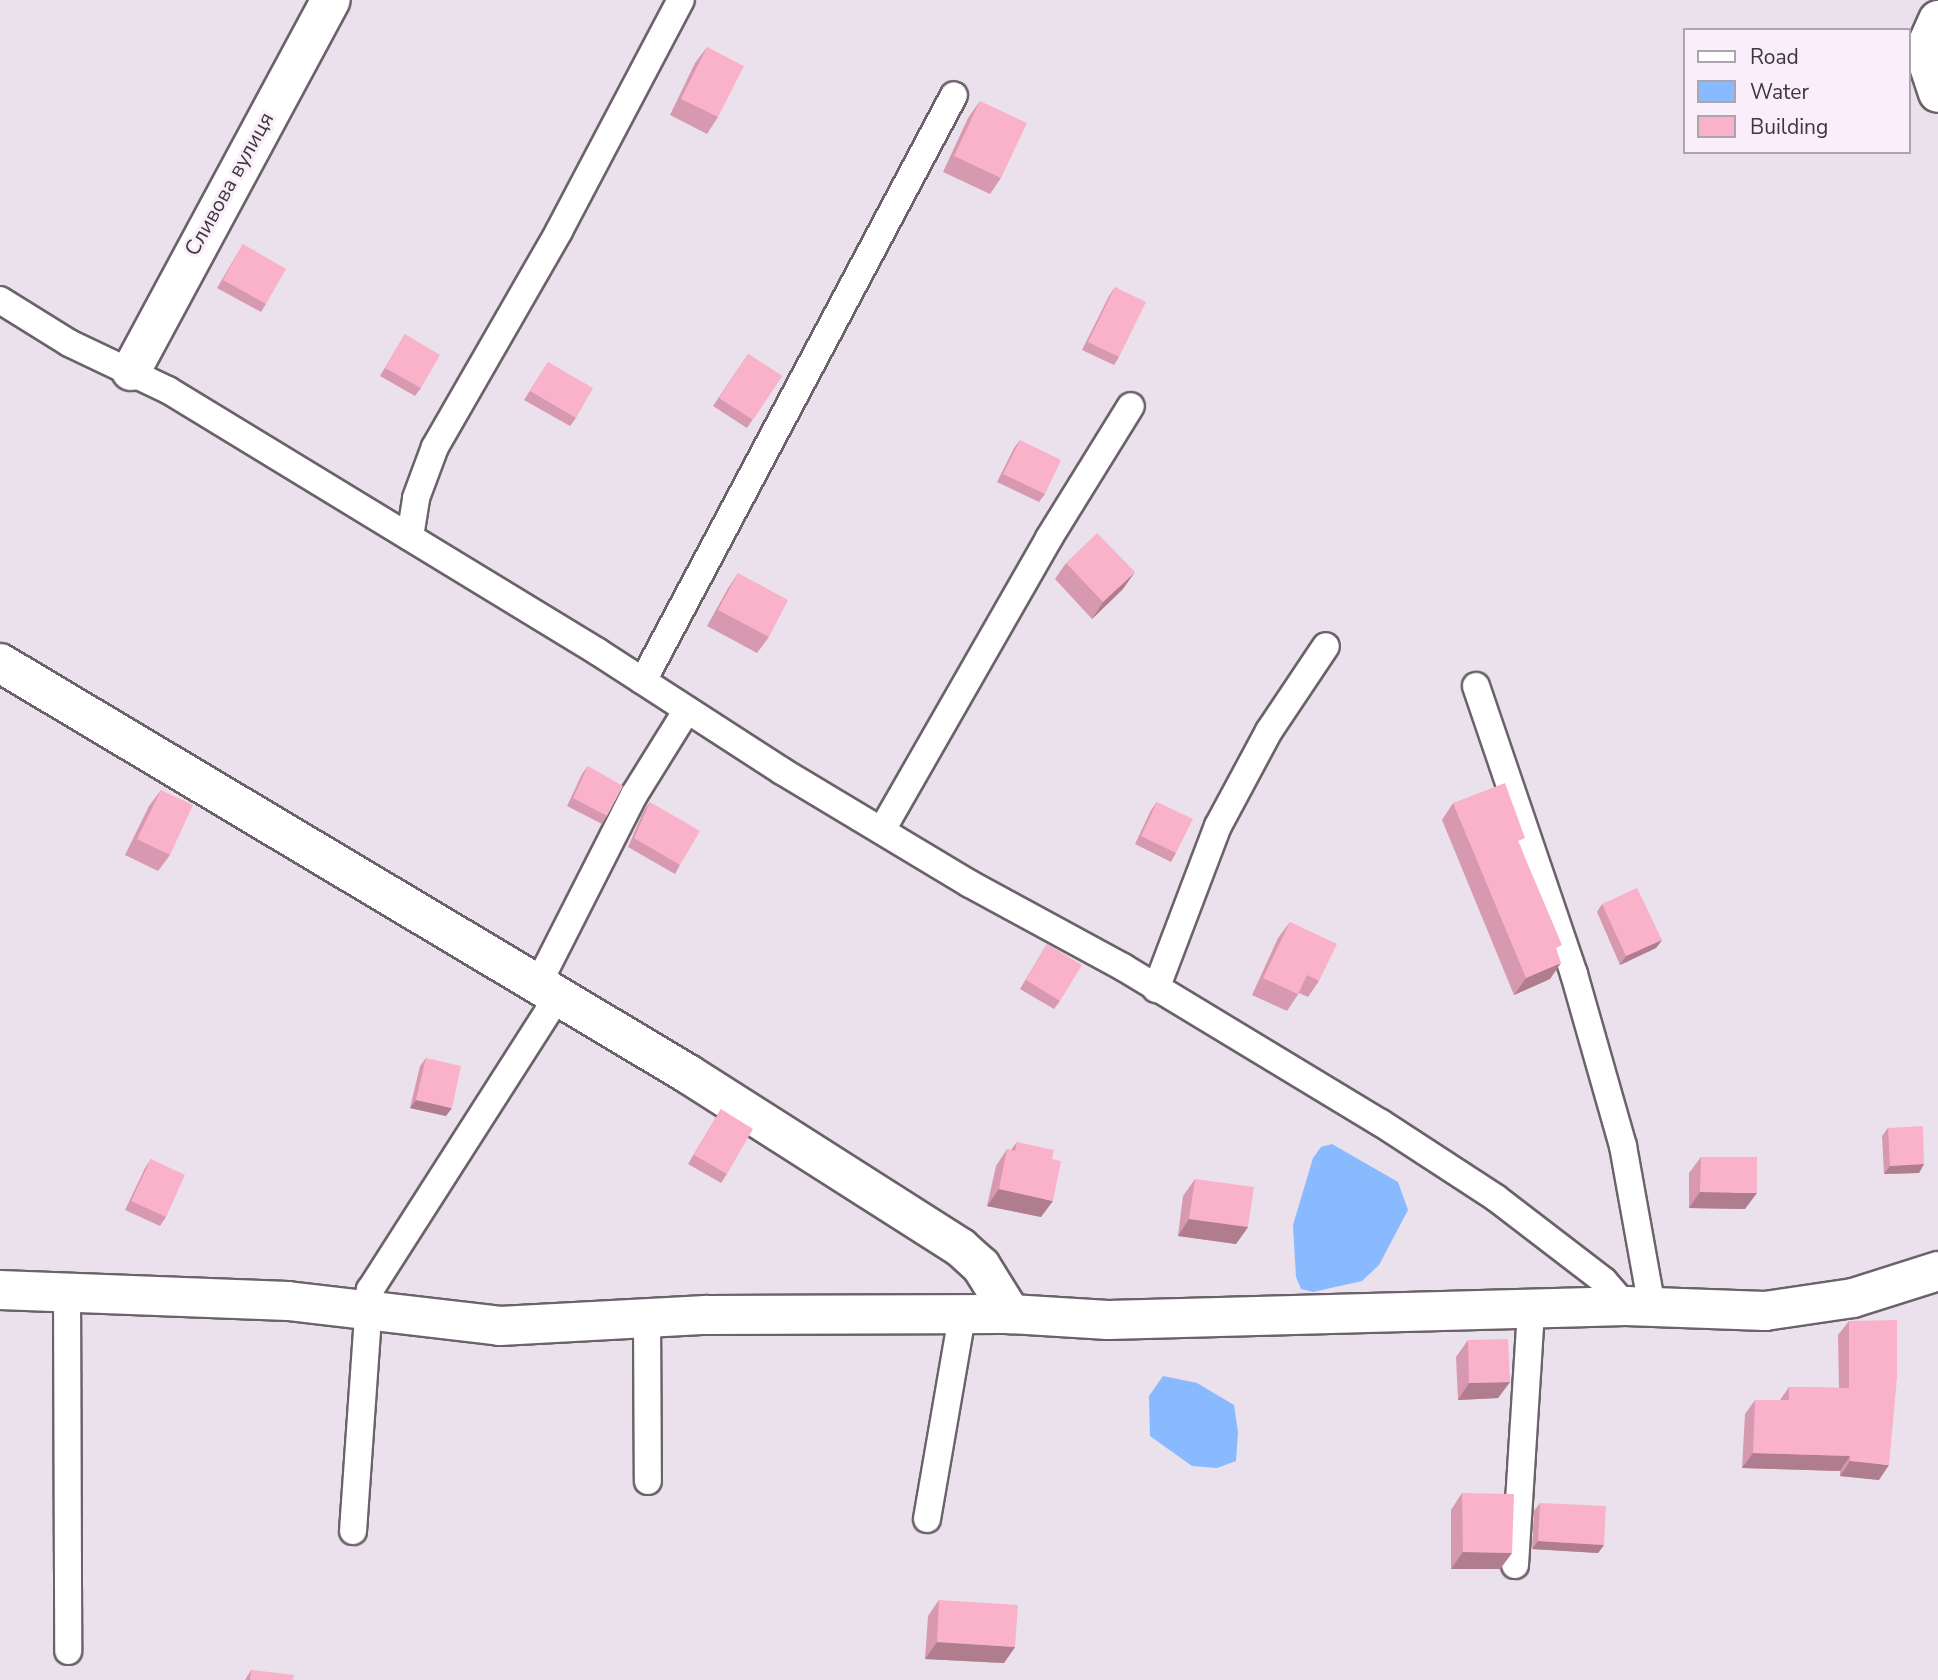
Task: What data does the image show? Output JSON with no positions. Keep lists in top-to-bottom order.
{
  "streets": {
    "street": ["Сливова вулиця"]
  },
  "legend": ["Road", "Water", "Building"]
}
